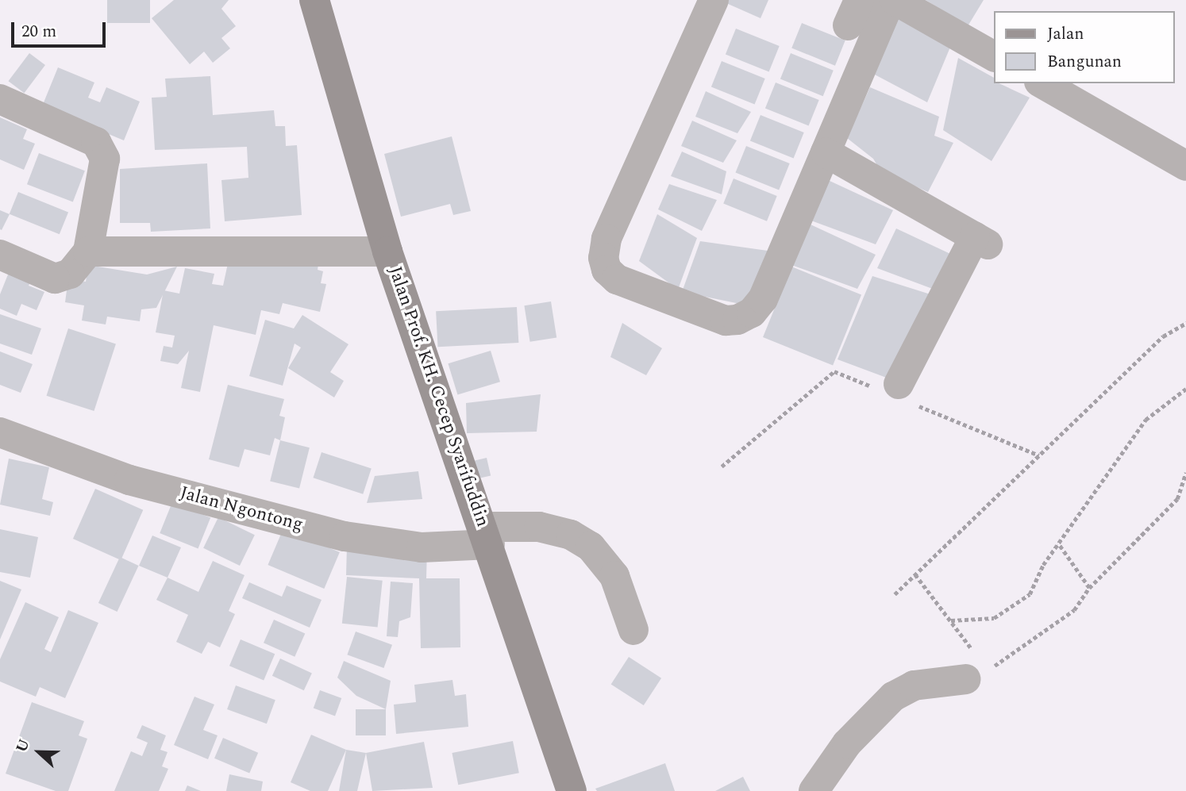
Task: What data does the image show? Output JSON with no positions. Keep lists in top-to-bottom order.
{
  "streets": {
    "main road": ["Jalan Prof. KH. Cecep Syarifuddin"],
    "street": ["Jalan Ngontong"]
  },
  "crossings": [
    ["Jalan Prof. KH. Cecep Syarifuddin", "Jalan Ngontong"]
  ],
  "legend": ["Jalan", "Bangunan"],
  "scale_bar": "20 m",
  "north": "left"
}
